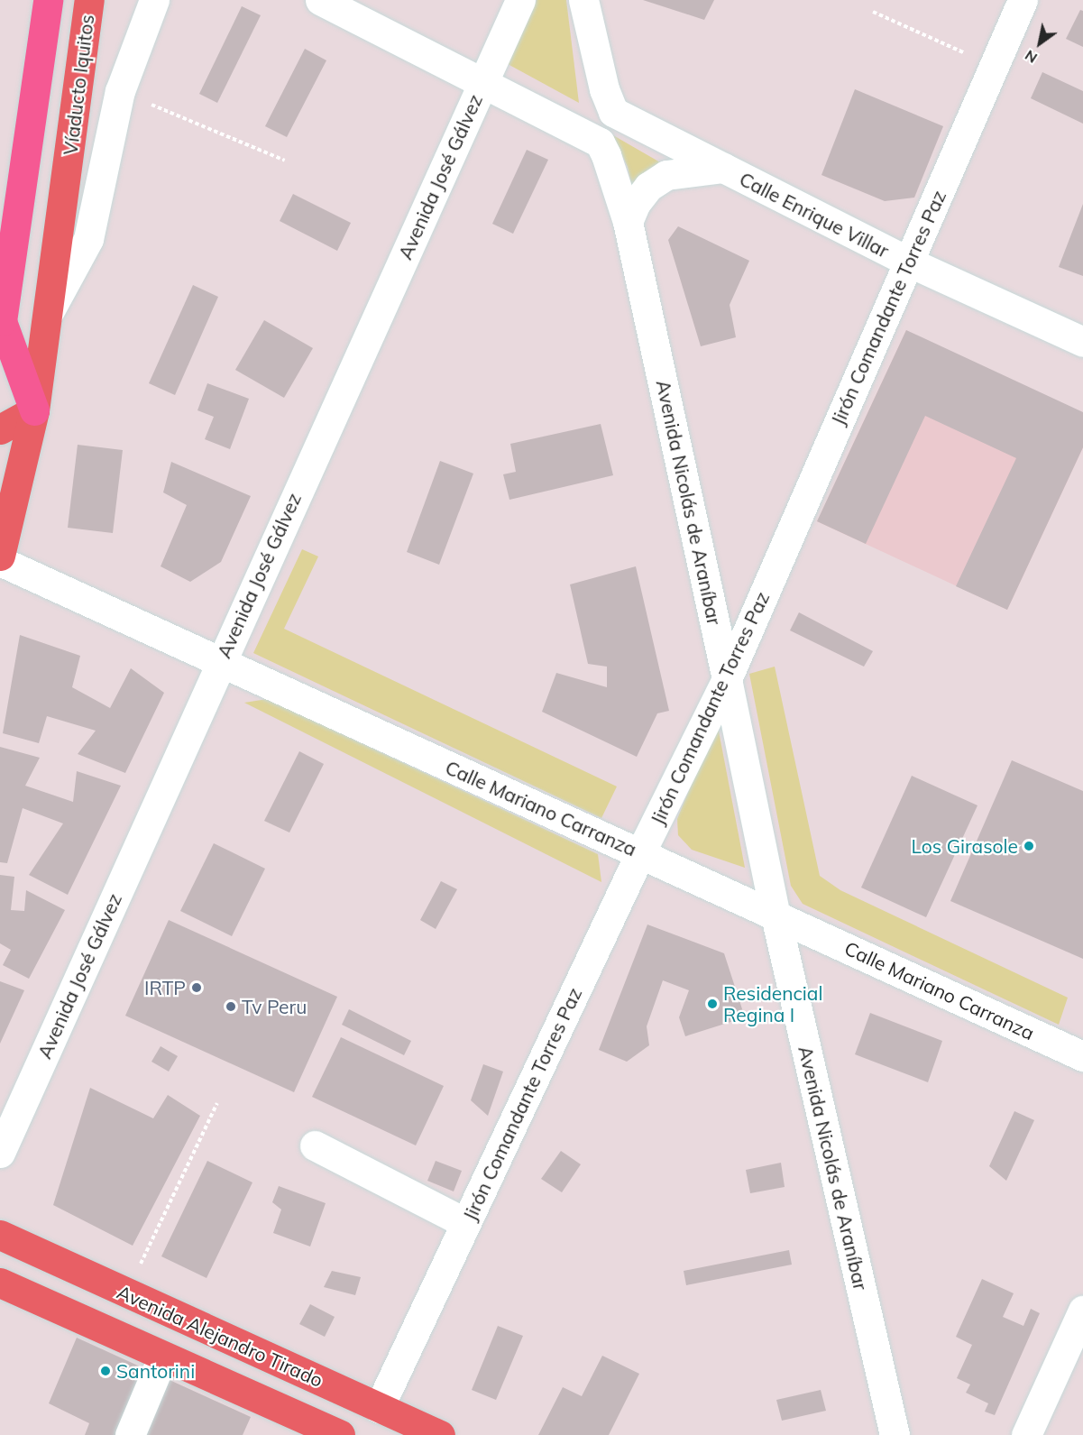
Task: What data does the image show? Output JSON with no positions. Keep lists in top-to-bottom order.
{
  "streets": {
    "main road": ["Víaducto Iquitos", "Avenida Alejandro Tirado"],
    "street": [
      "Avenida José Gálvez",
      "Calle Enrique Villar",
      "Jirón Comandante Torres Paz",
      "Avenida Nicolás de Araníbar",
      "Calle Mariano Carranza"
    ]
  },
  "crossings": [
    ["Avenida José Gálvez", "Avenida Nicolás de Araníbar"],
    ["Avenida José Gálvez", "Calle Mariano Carranza"],
    ["Calle Enrique Villar", "Jirón Comandante Torres Paz"],
    ["Calle Enrique Villar", "Avenida Nicolás de Araníbar"],
    ["Jirón Comandante Torres Paz", "Avenida Nicolás de Araníbar"],
    ["Jirón Comandante Torres Paz", "Calle Mariano Carranza"],
    ["Jirón Comandante Torres Paz", "Avenida Alejandro Tirado"],
    ["Avenida Nicolás de Araníbar", "Calle Mariano Carranza"]
  ],
  "places": [
    "Los Girasole",
    "IRTP",
    "Residencial Regina I",
    "Tv Peru",
    "Santorini"
  ],
  "north": "bottom left"
}
